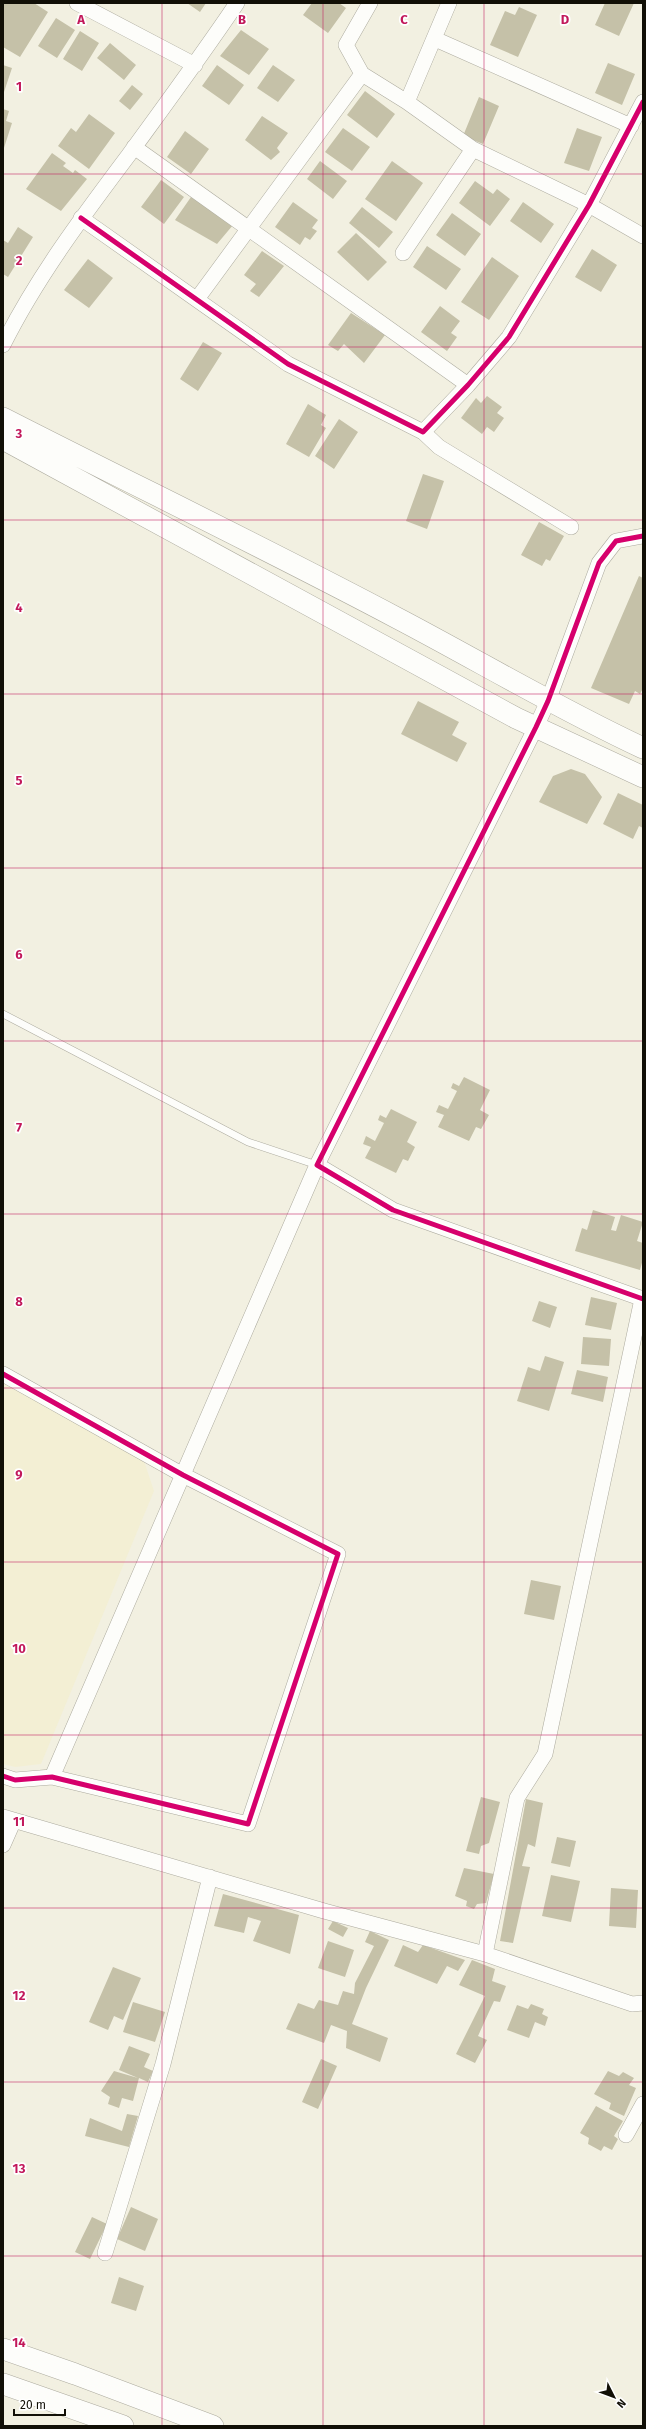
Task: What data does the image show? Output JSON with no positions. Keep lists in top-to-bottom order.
{
  "scale_bar": "20 m",
  "north": "bottom right",
  "grid": {
    "columns": [
      "A",
      "B",
      "C",
      "D"
    ],
    "rows": [
      "1",
      "2",
      "3",
      "4",
      "5",
      "6",
      "7",
      "8",
      "9",
      "10",
      "11",
      "12",
      "13",
      "14"
    ]
  }
}
